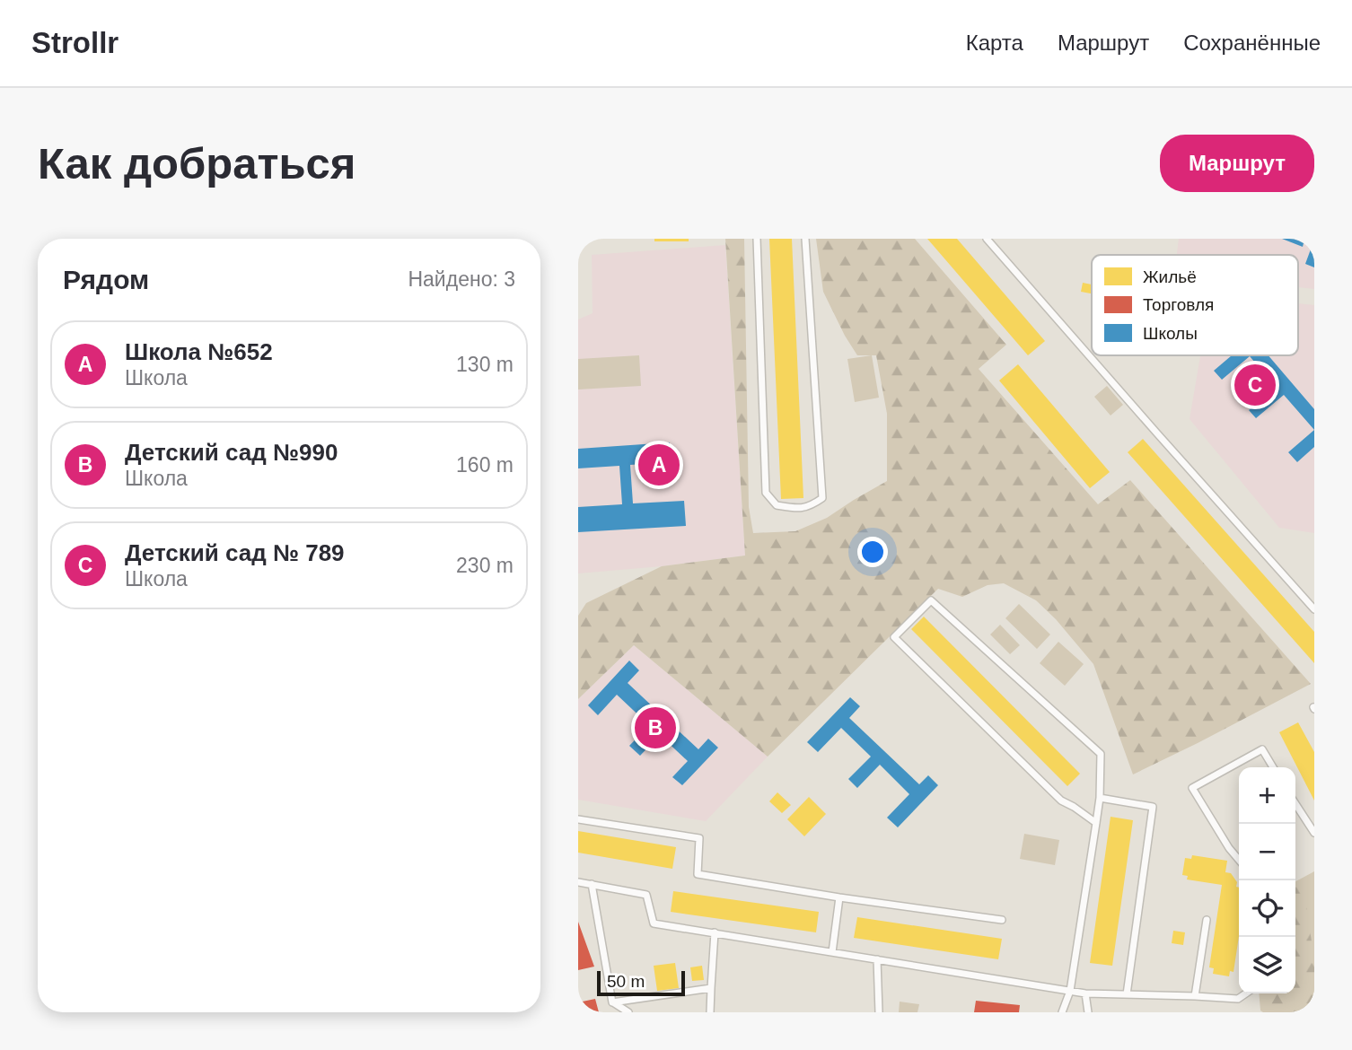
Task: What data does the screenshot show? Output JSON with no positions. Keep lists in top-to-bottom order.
{
  "legend": ["Жильё", "Торговля", "Школы"],
  "scale_bar": "50 m",
  "page": {
    "header": "Strollr",
    "nav": ["Карта", "Маршрут", "Сохранённые"],
    "buttons": "Маршрут",
    "title": "Как добраться",
    "heading": ["Рядом", "Найдено: 3"],
    "list": [
      {
        "mark": "A",
        "name": "Школа №652",
        "note": "Школа",
        "value": "130 m"
      },
      {
        "mark": "B",
        "name": "Детский сад №990",
        "note": "Школа",
        "value": "160 m"
      },
      {
        "mark": "C",
        "name": "Детский сад № 789",
        "note": "Школа",
        "value": "230 m"
      }
    ],
    "pins": ["C", "A", "B"],
    "map_buttons": ["+", "−"],
    "scale": "50 m"
  }
}
